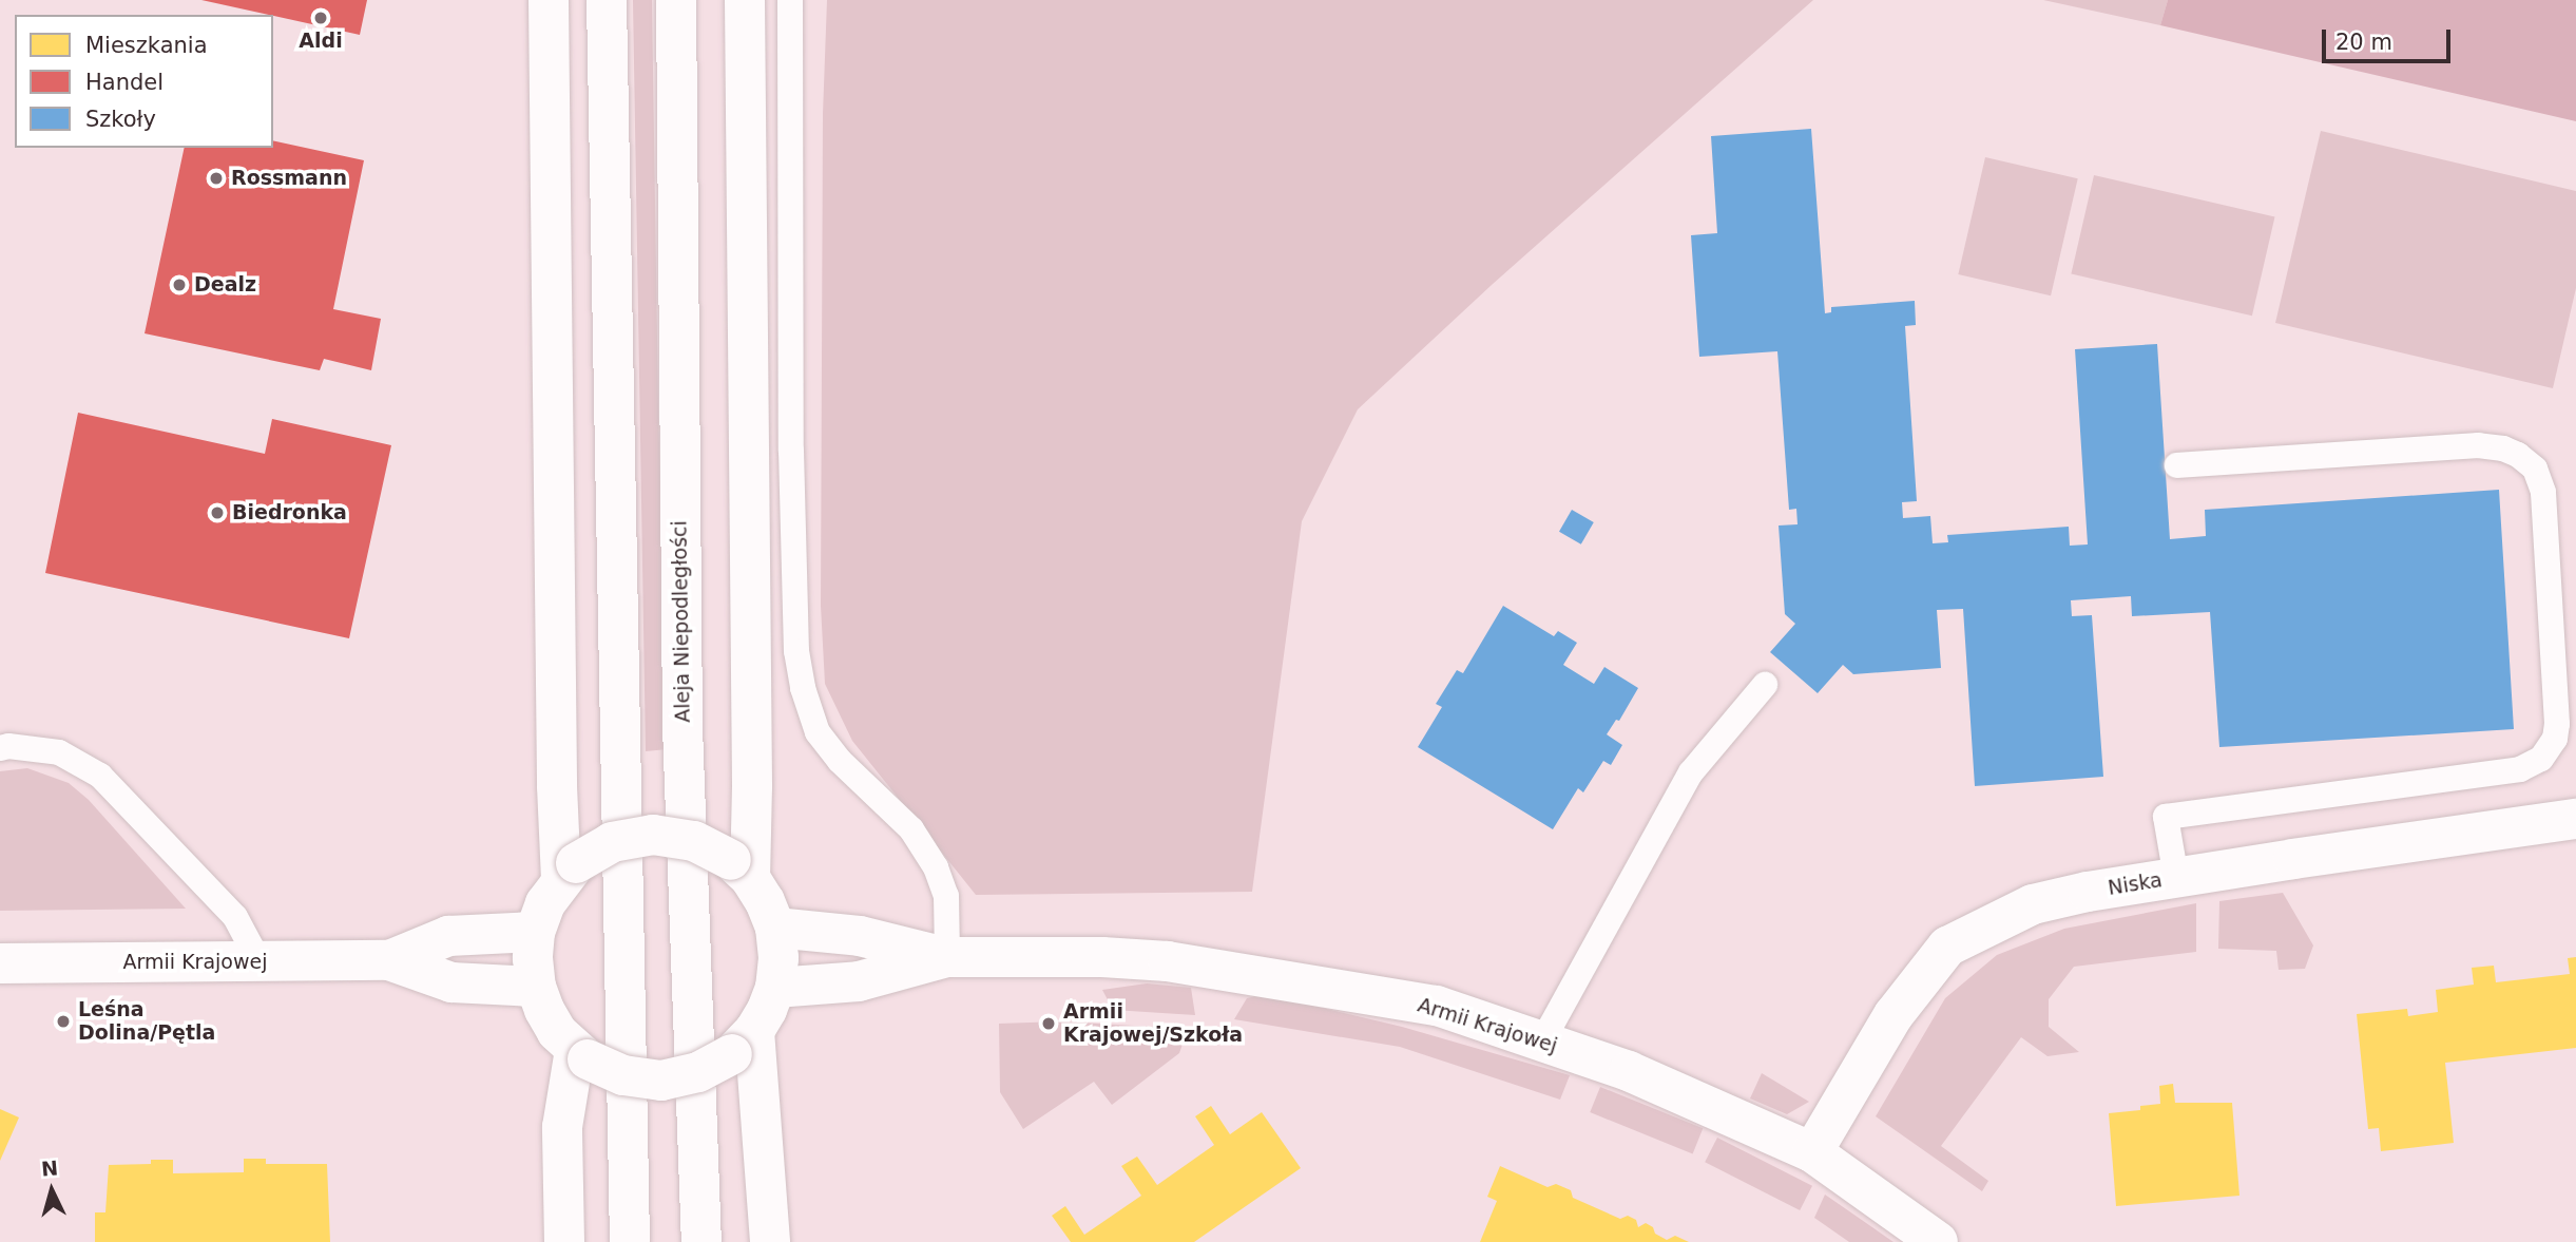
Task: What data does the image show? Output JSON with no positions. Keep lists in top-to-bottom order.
{
  "streets": {
    "main road": ["Aleja Niepodległości", "Niska", "Armii Krajowej"]
  },
  "crossings": [
    ["Niska", "Armii Krajowej"]
  ],
  "places": [
    "Aldi",
    "Rossmann",
    "Dealz",
    "Biedronka",
    "Leśna Dolina/Pętla",
    "Armii Krajowej/Szkoła"
  ],
  "legend": ["Mieszkania", "Handel", "Szkoły"],
  "scale_bar": "20 m",
  "north": "top"
}
